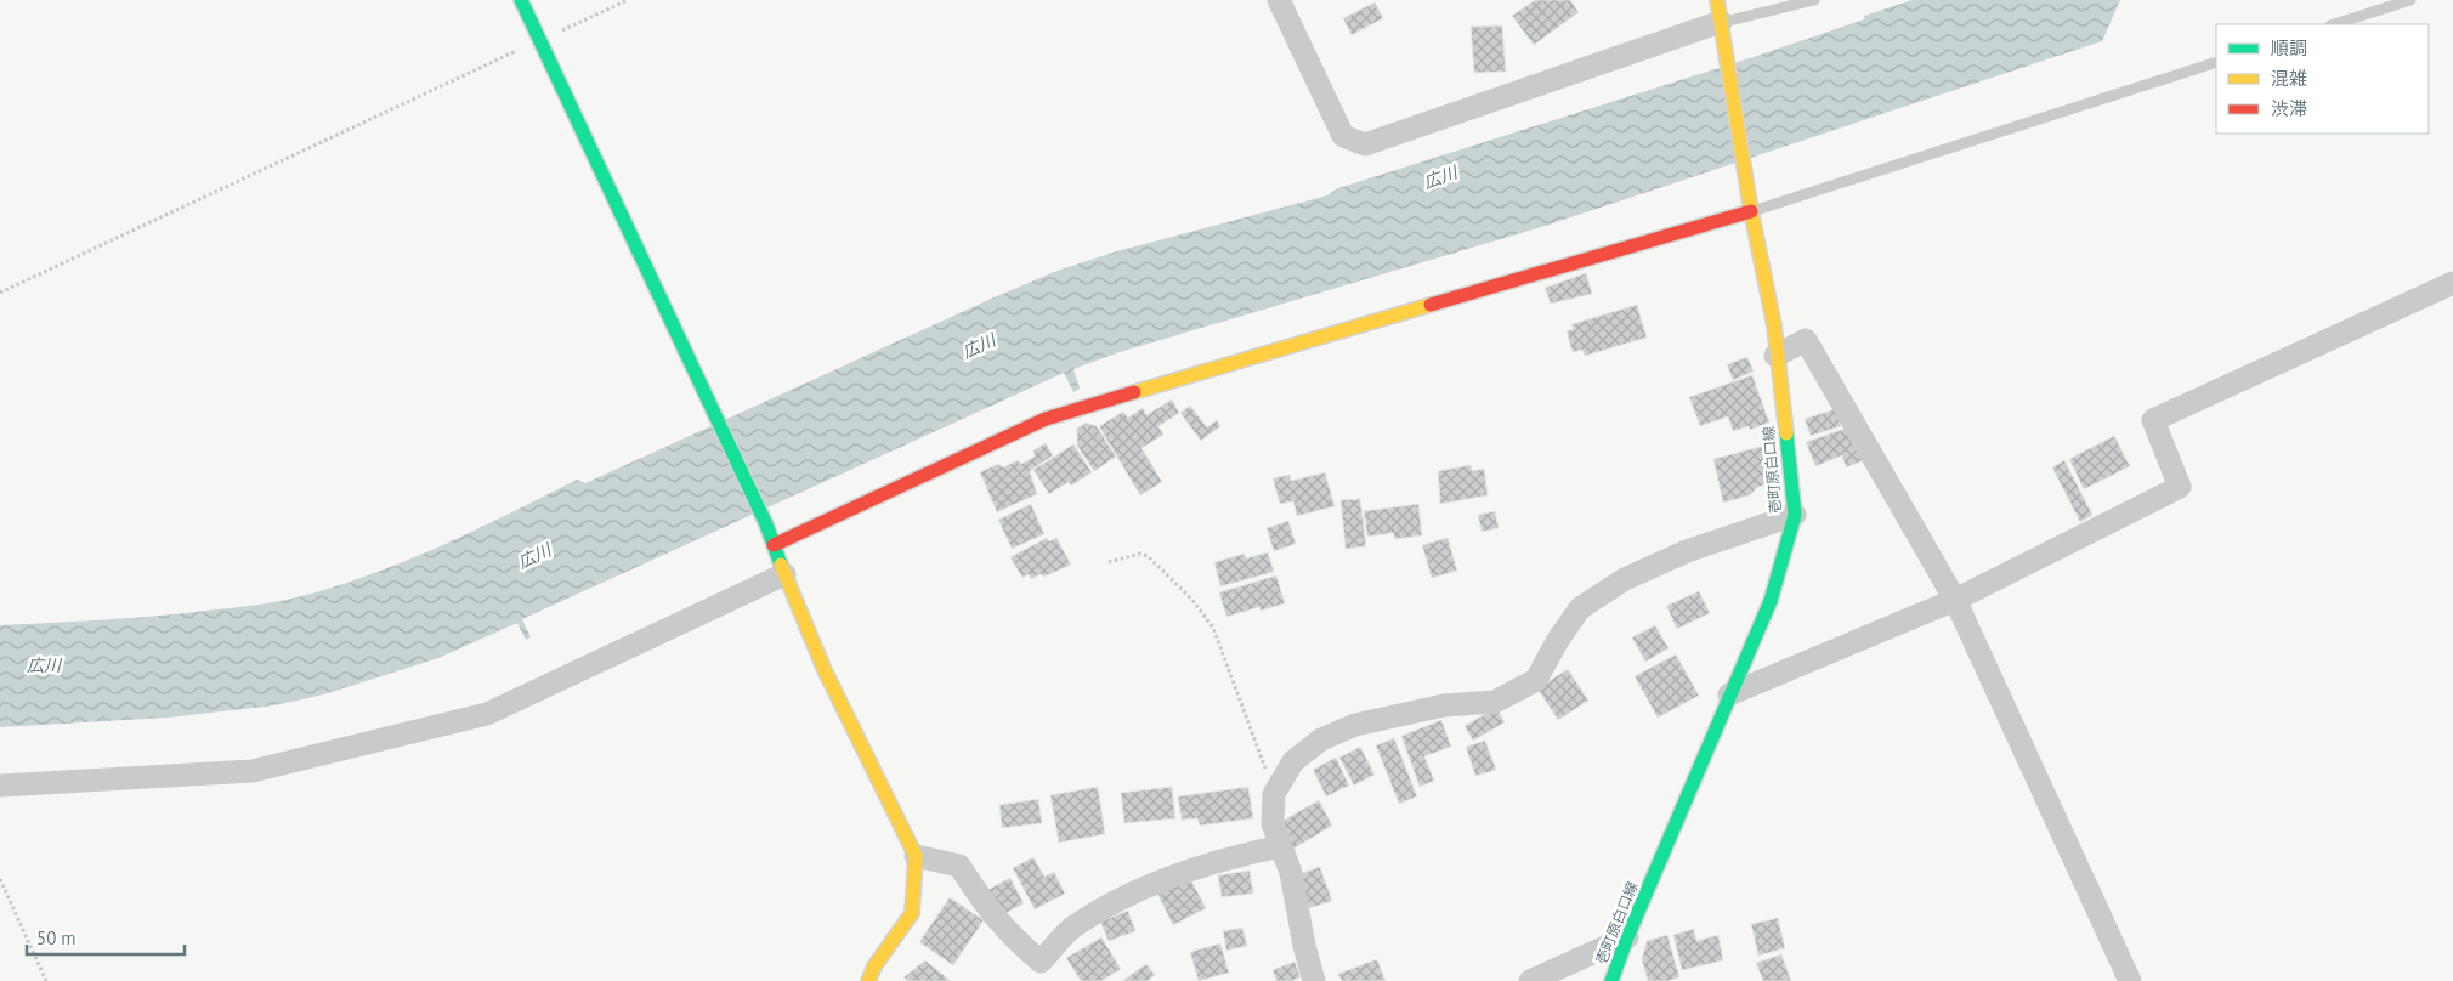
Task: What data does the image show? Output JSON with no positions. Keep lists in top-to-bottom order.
{
  "streets": {
    "street": ["壱町原白口線"]
  },
  "water": ["広川"],
  "legend": ["順調", "混雑", "渋滞"],
  "scale_bar": "50 m"
}
